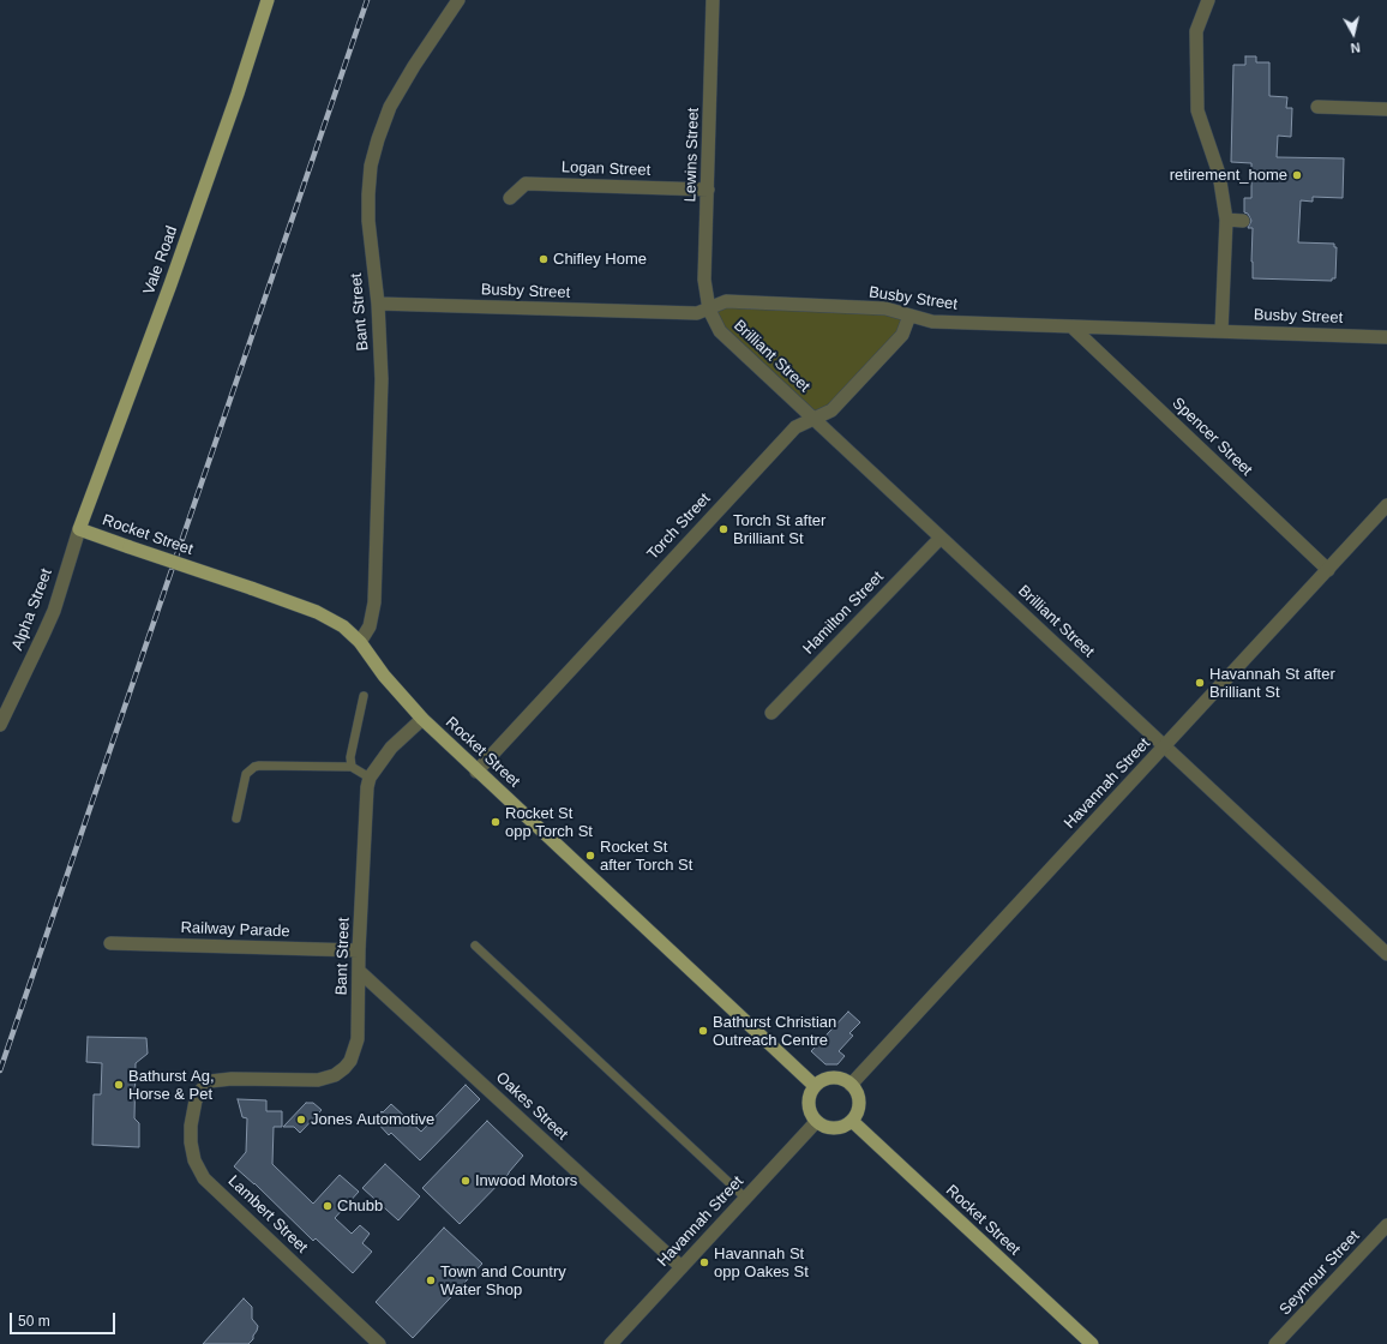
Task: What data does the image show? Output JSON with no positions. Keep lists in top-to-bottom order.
{
  "streets": {
    "main road": ["Vale Road", "Rocket Street"],
    "street": [
      "Lewins Street",
      "Logan Street",
      "Busby Street",
      "Bant Street",
      "Brilliant Street",
      "Spencer Street",
      "Torch Street",
      "Alpha Street",
      "Hamilton Street",
      "Havannah Street",
      "Railway Parade",
      "Oakes Street",
      "Lambert Street",
      "Seymour Street"
    ]
  },
  "crossings": [
    ["Lewins Street", "Logan Street"],
    ["Lewins Street", "Busby Street"],
    ["Lewins Street", "Brilliant Street"],
    ["Vale Road", "Rocket Street"],
    ["Vale Road", "Alpha Street"],
    ["Busby Street", "Bant Street"],
    ["Busby Street", "Brilliant Street"],
    ["Busby Street", "Spencer Street"],
    ["Busby Street", "Torch Street"],
    ["Bant Street", "Rocket Street"],
    ["Bant Street", "Railway Parade"],
    ["Bant Street", "Oakes Street"],
    ["Bant Street", "Lambert Street"],
    ["Brilliant Street", "Torch Street"],
    ["Brilliant Street", "Hamilton Street"],
    ["Brilliant Street", "Havannah Street"],
    ["Spencer Street", "Havannah Street"],
    ["Torch Street", "Rocket Street"],
    ["Rocket Street", "Alpha Street"],
    ["Rocket Street", "Havannah Street"],
    ["Havannah Street", "Oakes Street"]
  ],
  "places": [
    "retirement_home",
    "Chifley Home",
    "Torch St after Brilliant St",
    "Havannah St after Brilliant St",
    "Rocket St opp Torch St",
    "Rocket St after Torch St",
    "Bathurst Christian Outreach Centre",
    "Bathurst Ag, Horse & Pet",
    "Jones Automotive",
    "Inwood Motors",
    "Chubb",
    "Havannah St opp Oakes St",
    "Town and Country Water Shop"
  ],
  "scale_bar": "50 m",
  "north": "bottom"
}
